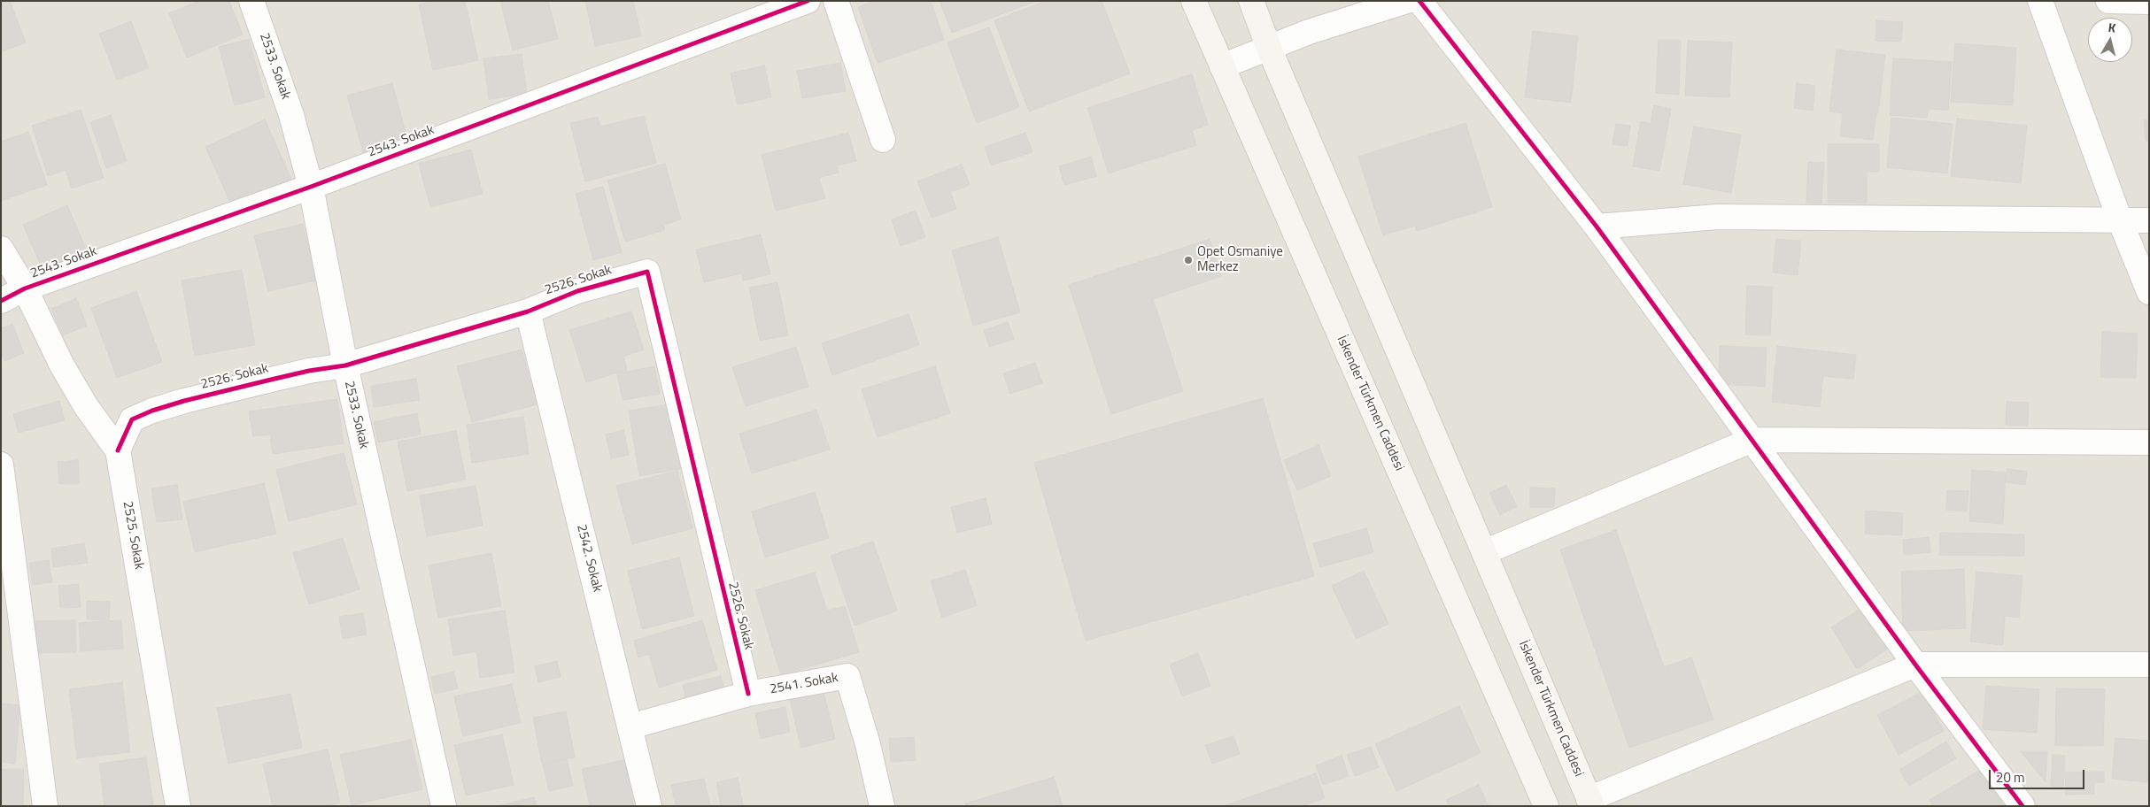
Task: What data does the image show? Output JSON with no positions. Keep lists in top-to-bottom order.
{
  "streets": {
    "main road": ["İskender Türkmen Caddesi"],
    "street": [
      "2533. Sokak",
      "2543. Sokak",
      "2526. Sokak",
      "2525. Sokak",
      "2542. Sokak",
      "2541. Sokak"
    ]
  },
  "crossings": [
    ["2533. Sokak", "2543. Sokak"],
    ["2533. Sokak", "2526. Sokak"],
    ["2543. Sokak", "2525. Sokak"],
    ["2526. Sokak", "2525. Sokak"],
    ["2526. Sokak", "2542. Sokak"],
    ["2526. Sokak", "2541. Sokak"],
    ["2542. Sokak", "2541. Sokak"]
  ],
  "places": ["Opet Osmaniye Merkez"],
  "scale_bar": "20 m",
  "north": "top"
}
